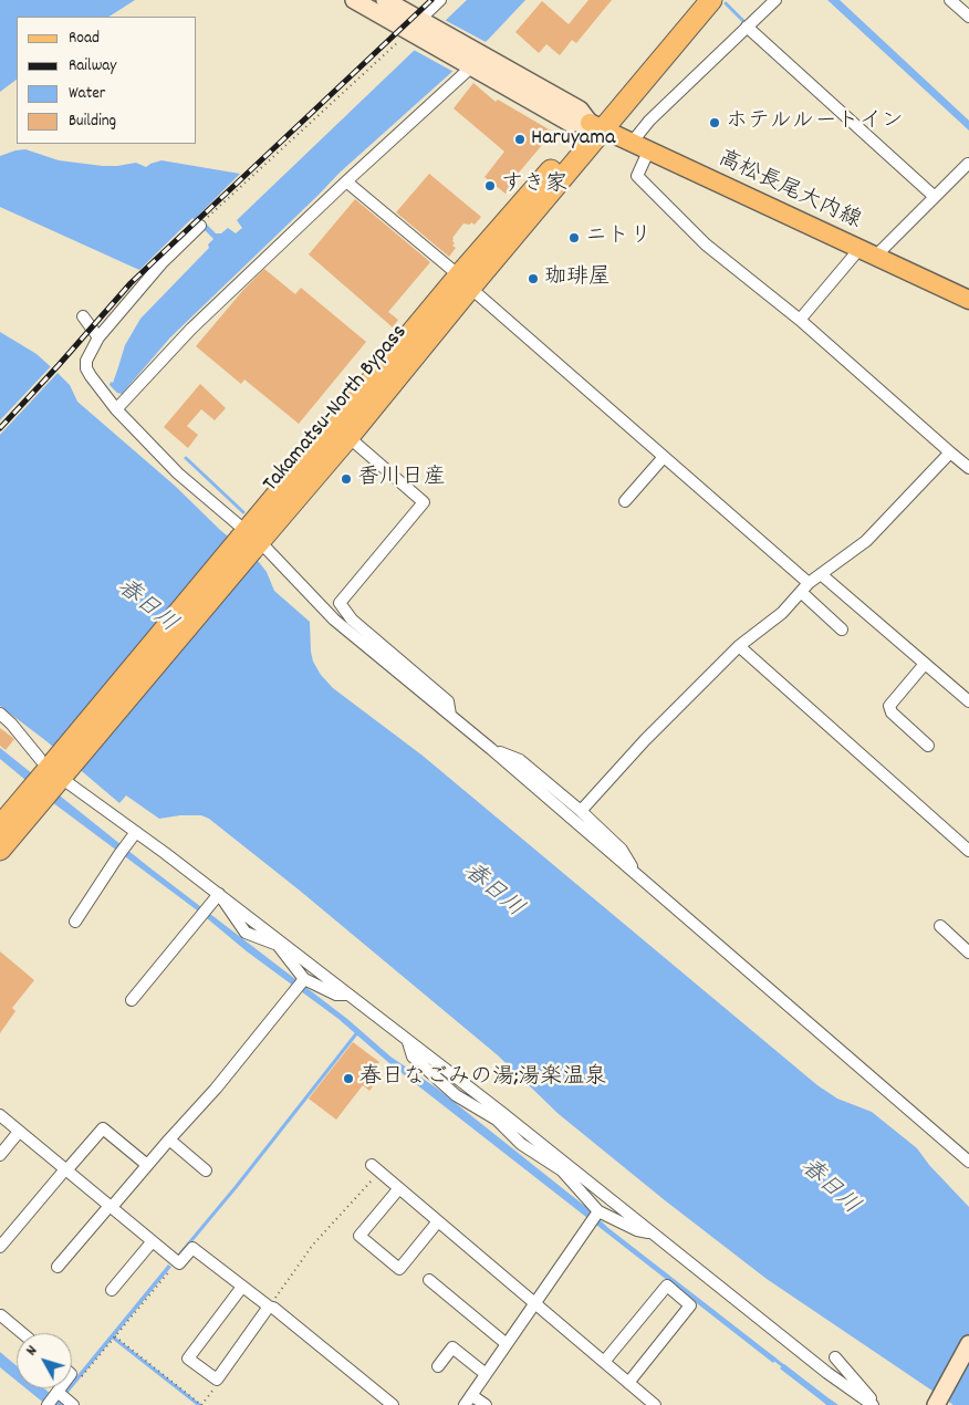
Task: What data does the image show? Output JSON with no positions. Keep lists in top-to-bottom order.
{
  "streets": {
    "highway": ["Takamatsu-North Bypass"],
    "main road": ["高松長尾大内線"]
  },
  "crossings": [
    ["高松長尾大内線", "Takamatsu-North Bypass"]
  ],
  "water": ["春日川"],
  "places": [
    "ホテルルートイン",
    "Haruyama",
    "すき家",
    "ニトリ",
    "珈琲屋",
    "香川日産",
    "春日なごみの湯;湯楽温泉"
  ],
  "legend": [
    "Road",
    "Railway",
    "Water",
    "Building"
  ],
  "north": "top left"
}
